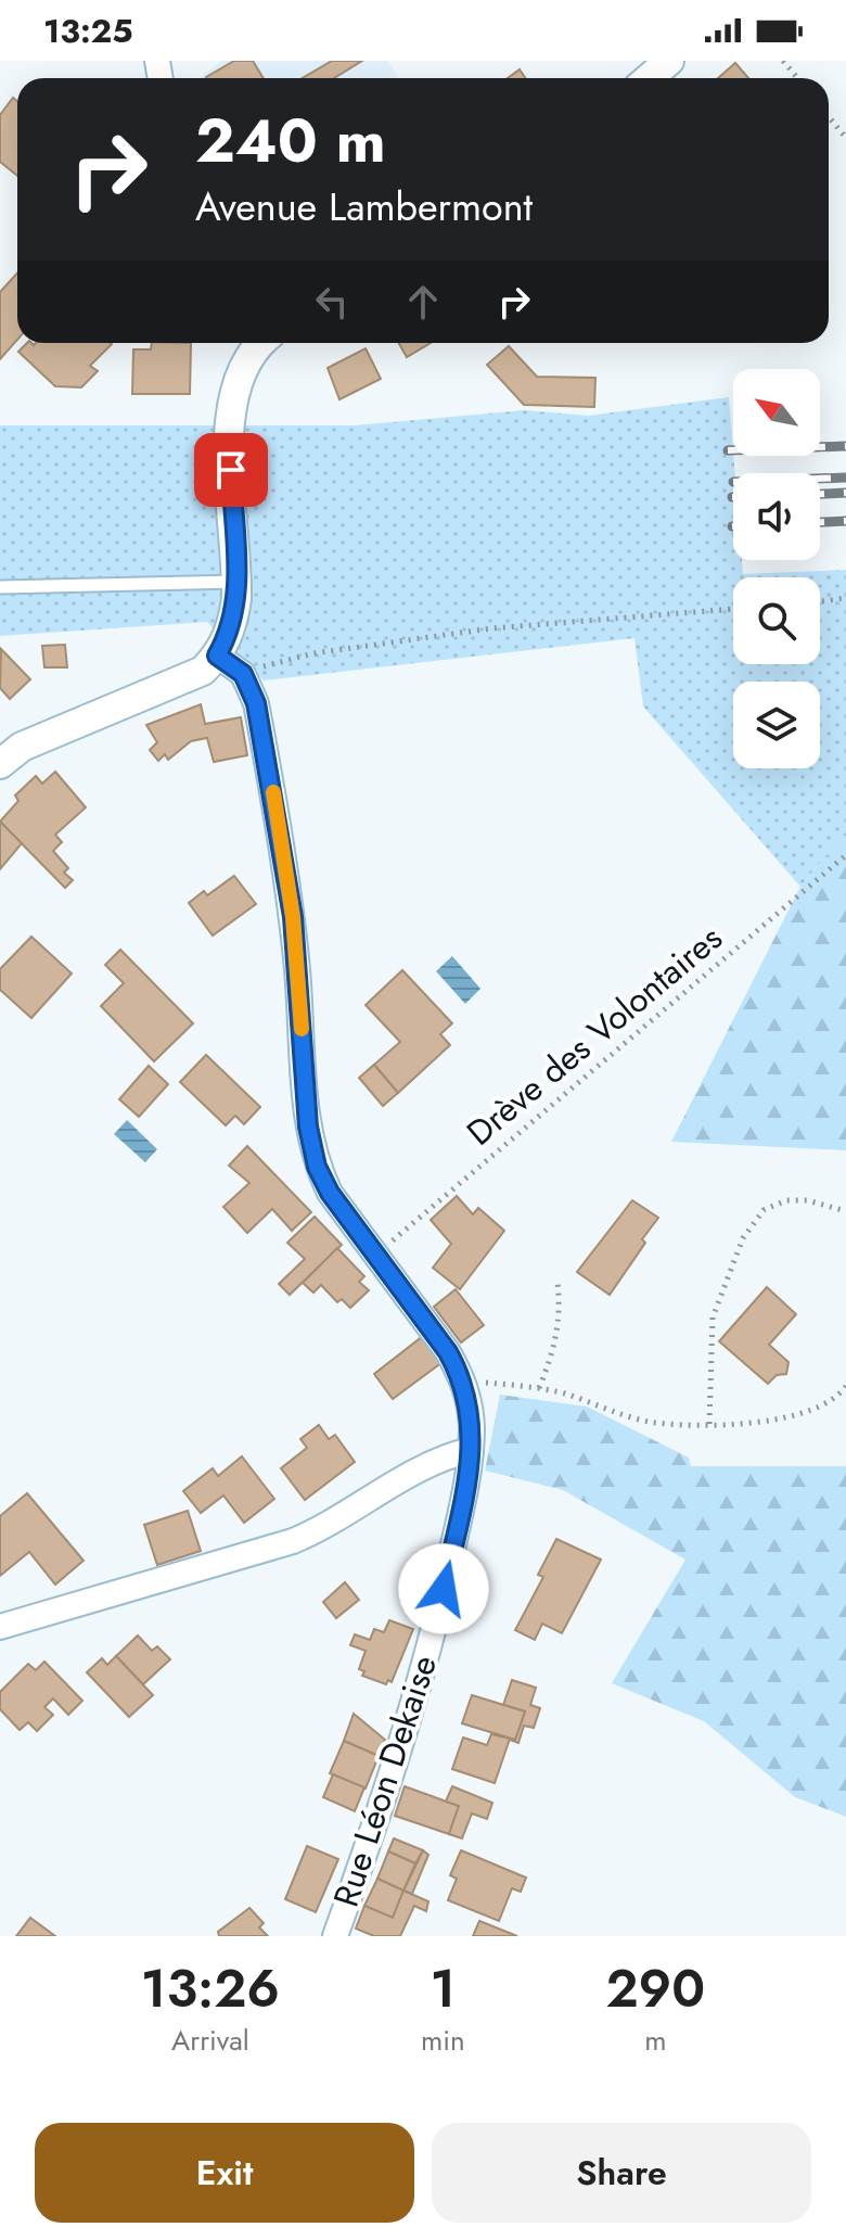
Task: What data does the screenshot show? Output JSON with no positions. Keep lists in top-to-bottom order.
{
  "streets": {
    "street": ["Rue Léon Dekaise"],
    "path": ["Drève des Volontaires"]
  },
  "crossings": [
    ["Drève des Volontaires", "Rue Léon Dekaise"]
  ],
  "north": "top left",
  "page": {
    "status": "13:25",
    "turn": ["240 m", "Avenue Lambermont"],
    "eta": [
      "13:26",
      "Arrival",
      "1",
      "min",
      "290",
      "m"
    ],
    "buttons": ["Exit", "Share"]
  }
}
